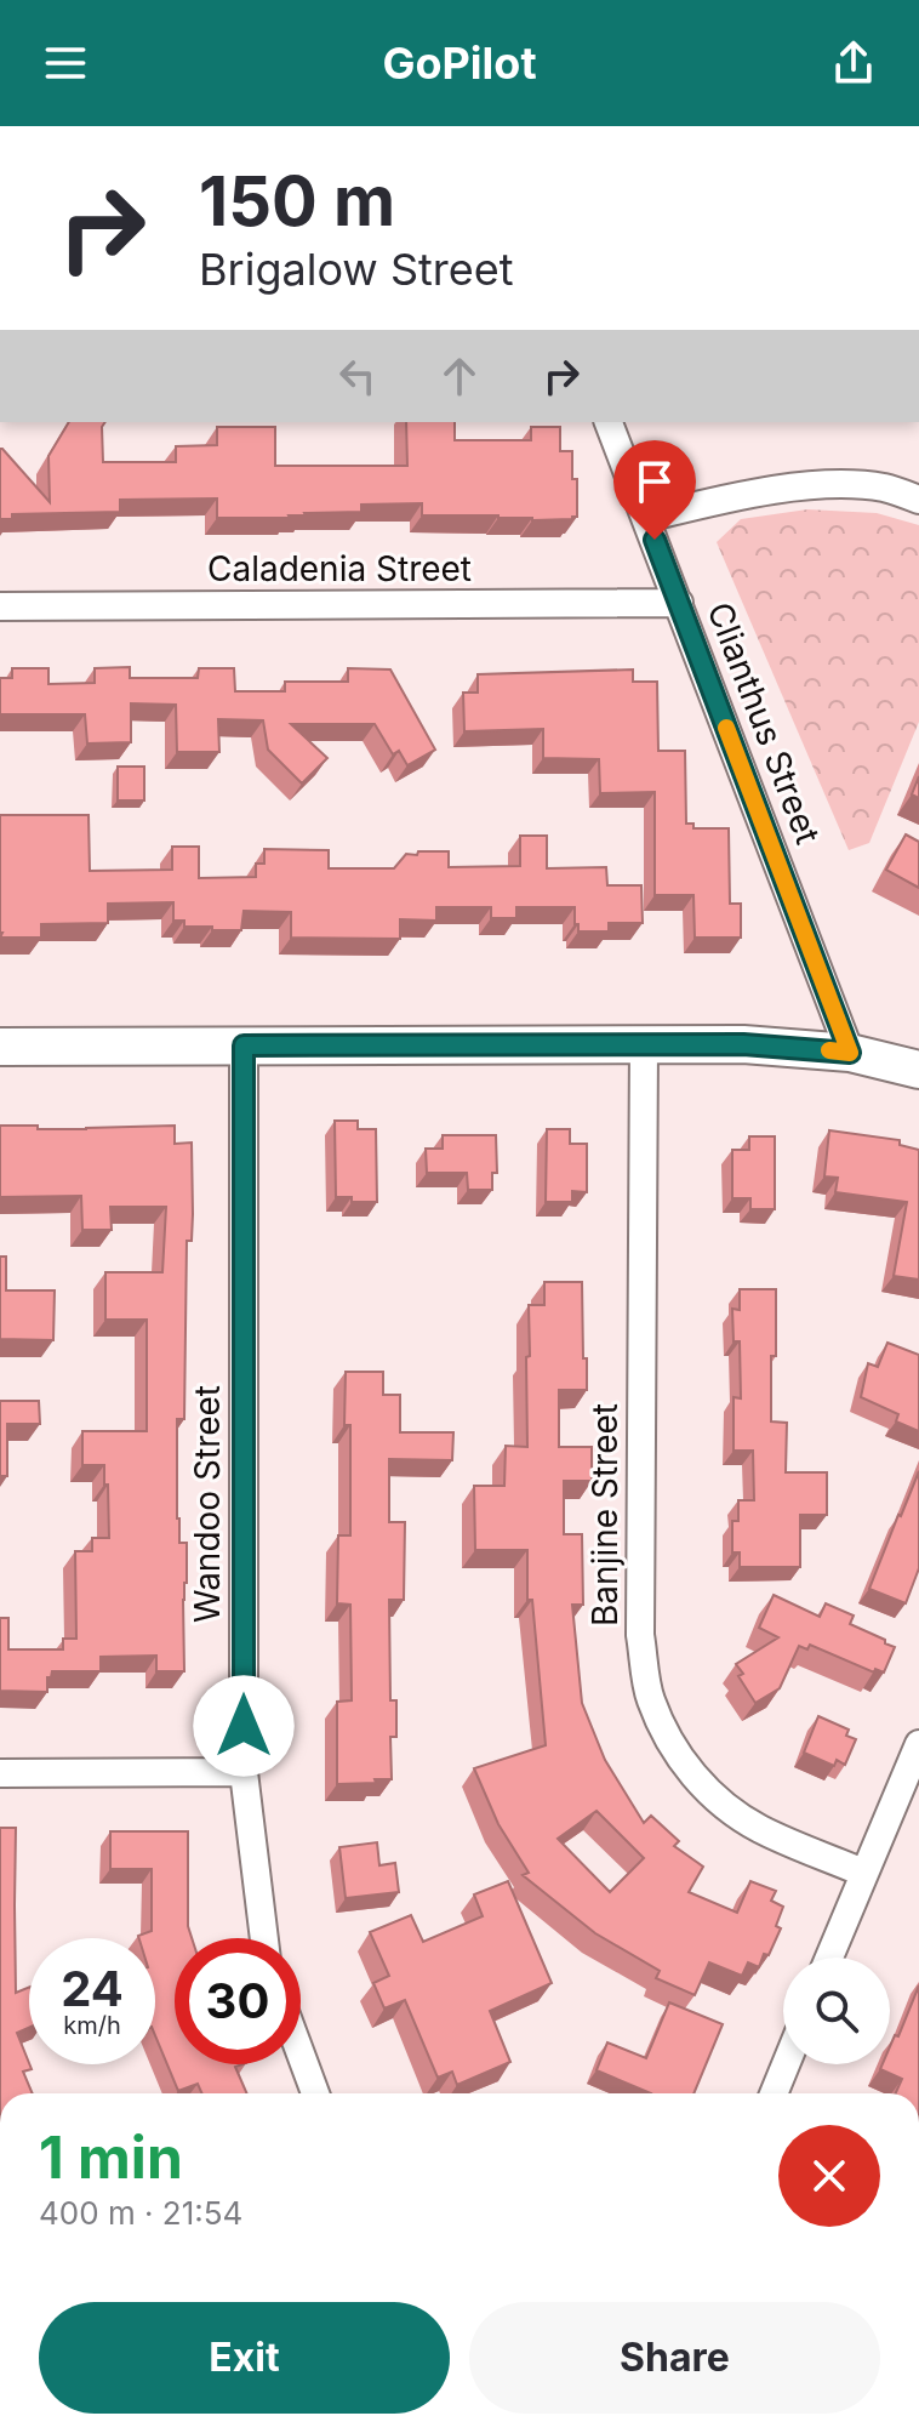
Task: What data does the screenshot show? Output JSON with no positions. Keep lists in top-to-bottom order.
{
  "streets": {
    "street": [
      "Caladenia Street",
      "Clianthus Street",
      "Wandoo Street",
      "Banjine Street"
    ]
  },
  "crossings": [
    ["Caladenia Street", "Clianthus Street"]
  ],
  "page": {
    "header": "GoPilot",
    "turn": ["150 m", "Brigalow Street"],
    "speed": "24 km/h",
    "limit": "30",
    "heading": ["1 min", "400 m · 21:54"],
    "buttons": ["Exit", "Share"]
  }
}
